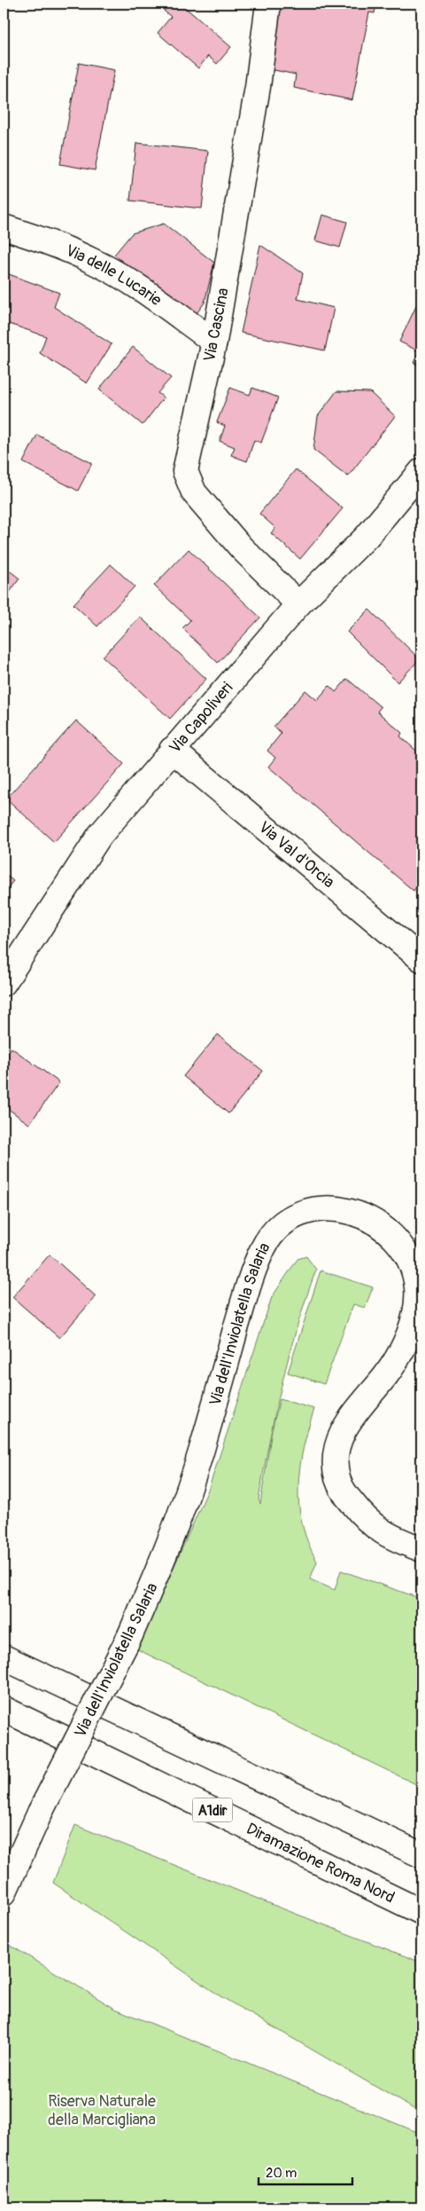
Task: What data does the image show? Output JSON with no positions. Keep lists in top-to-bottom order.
{
  "streets": {
    "main road": [
      "Via delle Lucarie",
      "Via Cascina",
      "Via Capoliveri",
      "Via Val d'Orcia",
      "Via dell'Inviolatella Salaria",
      "A1dir",
      "Diramazione Roma Nord"
    ]
  },
  "crossings": [
    ["Via delle Lucarie", "Via Cascina"],
    ["Via Cascina", "Via Capoliveri"],
    ["Via Capoliveri", "Via Val d'Orcia"]
  ],
  "parks": ["Riserva Naturale della Marcigliana"],
  "scale_bar": "20 m"
}
